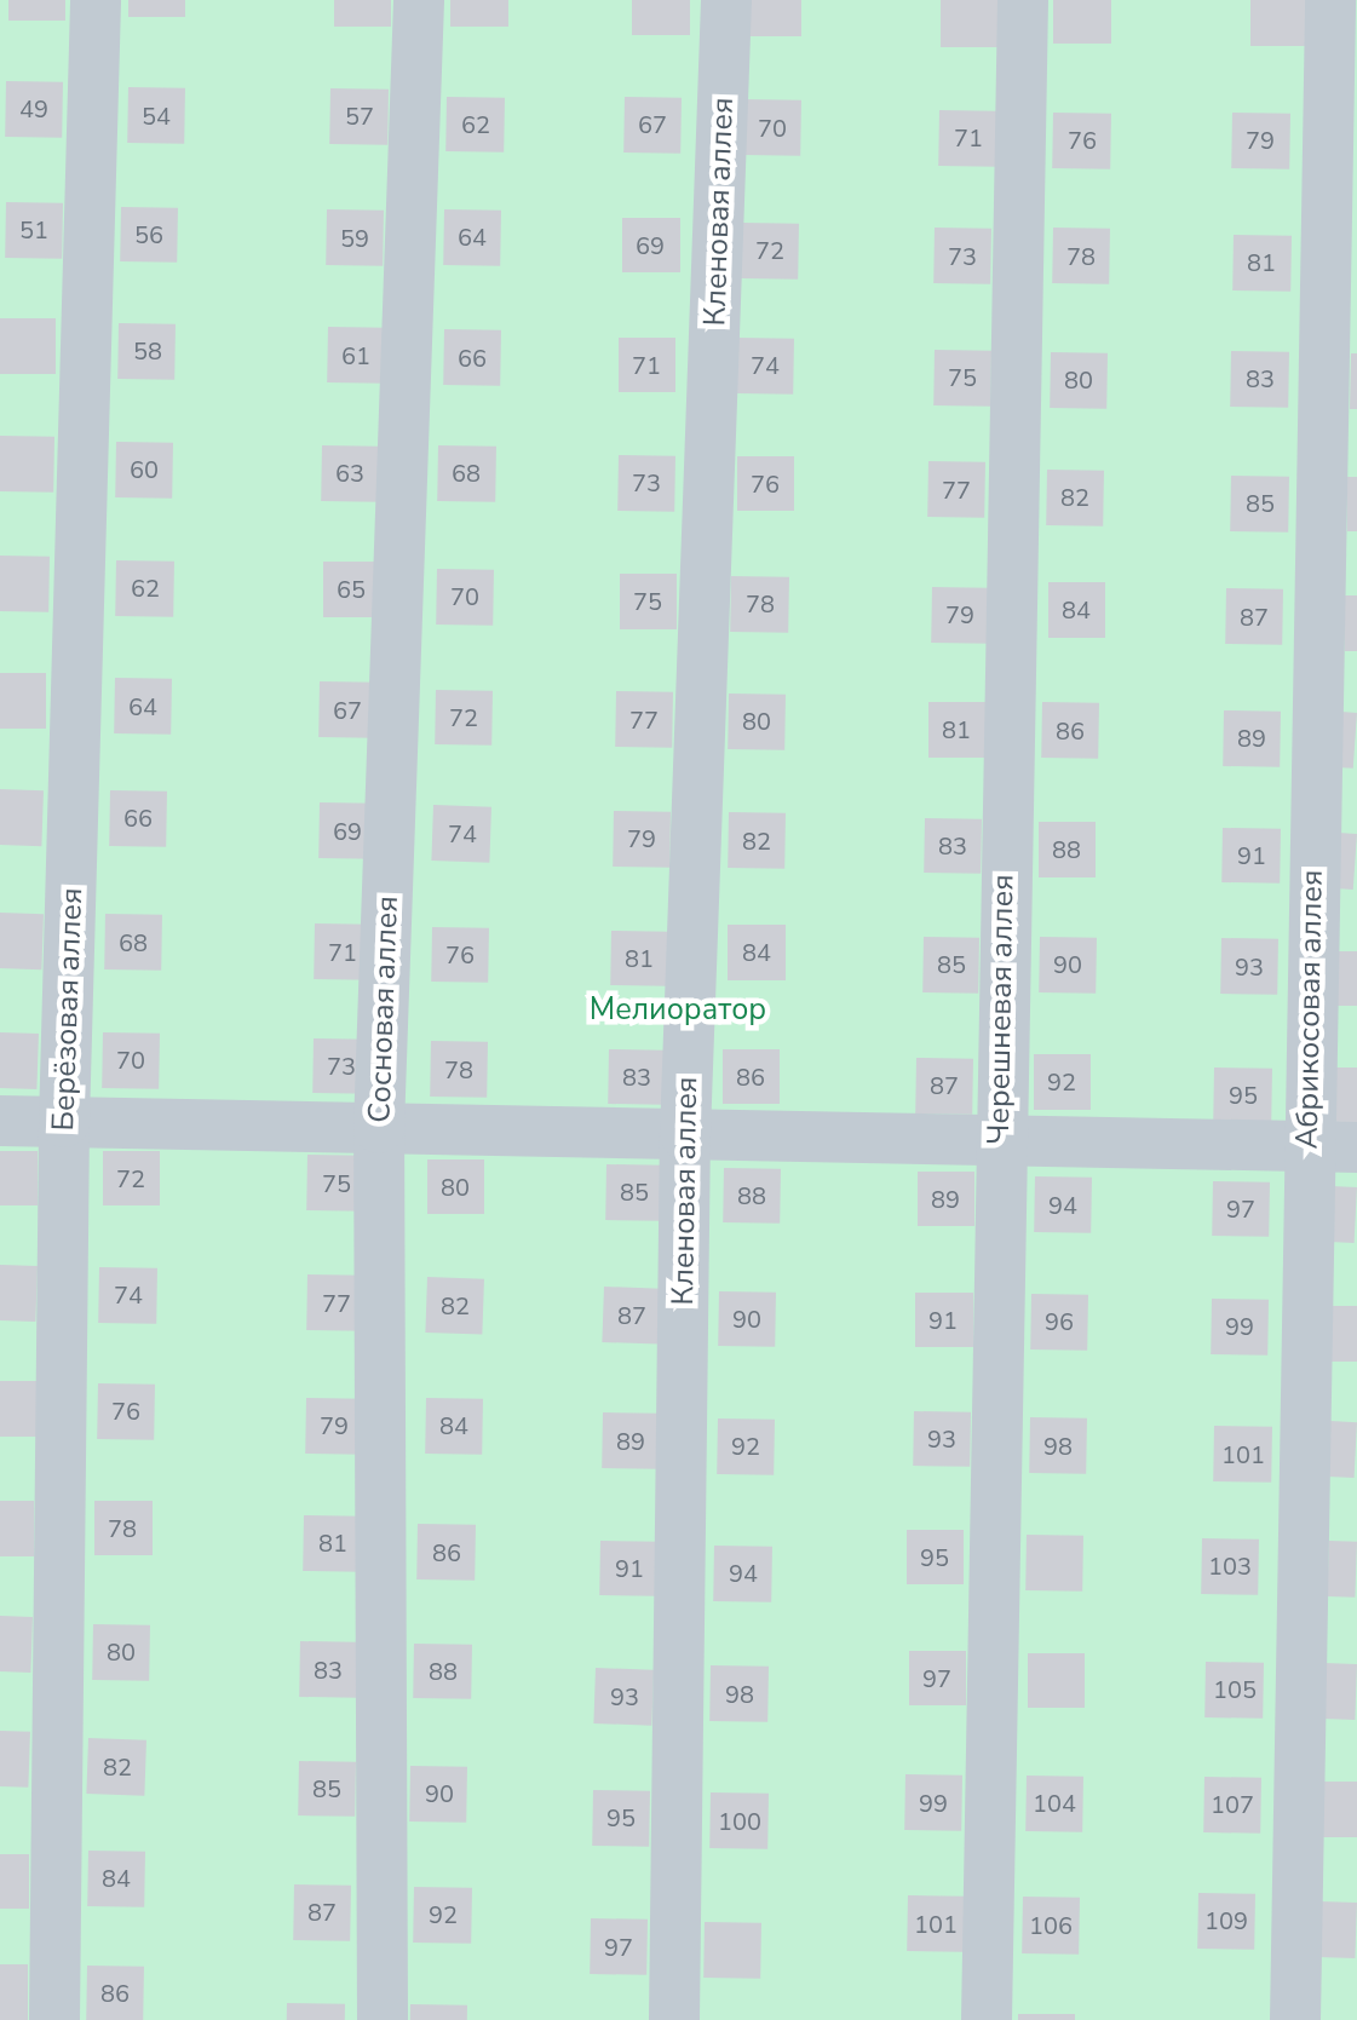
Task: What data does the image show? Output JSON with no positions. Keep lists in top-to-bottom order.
{
  "streets": {
    "street": [
      "Кленовая аллея",
      "Берёзовая аллея",
      "Сосновая аллея",
      "Черешневая аллея",
      "Абрикосовая аллея"
    ]
  },
  "parks": ["Мелиоратор"],
  "house_numbers": [
    "49",
    "54",
    "57",
    "62",
    "67",
    "70",
    "71",
    "76",
    "79",
    "51",
    "56",
    "64",
    "59",
    "69",
    "72",
    "73",
    "78",
    "81",
    "58",
    "61",
    "66",
    "71",
    "74",
    "75",
    "83",
    "80",
    "60",
    "63",
    "68",
    "73",
    "76",
    "77",
    "82",
    "85",
    "62",
    "65",
    "70",
    "75",
    "78",
    "84",
    "79",
    "87",
    "64",
    "67",
    "72",
    "77",
    "80",
    "81",
    "86",
    "89",
    "66",
    "69",
    "74",
    "79",
    "82",
    "83",
    "88",
    "91",
    "68",
    "71",
    "84",
    "76",
    "81",
    "85",
    "90",
    "93",
    "70",
    "73",
    "78",
    "83",
    "86",
    "92",
    "87",
    "95",
    "72",
    "75",
    "80",
    "85",
    "88",
    "89",
    "94",
    "97",
    "74",
    "77",
    "82",
    "87",
    "90",
    "91",
    "96",
    "99",
    "76",
    "79",
    "84",
    "93",
    "89",
    "92",
    "98",
    "101",
    "78",
    "81",
    "86",
    "95",
    "103",
    "91",
    "94",
    "80",
    "83",
    "88",
    "97",
    "105",
    "98",
    "93",
    "82",
    "85",
    "90",
    "99",
    "104",
    "107",
    "95",
    "100",
    "84",
    "87",
    "92",
    "109",
    "101",
    "106",
    "97",
    "86"
  ]
}
